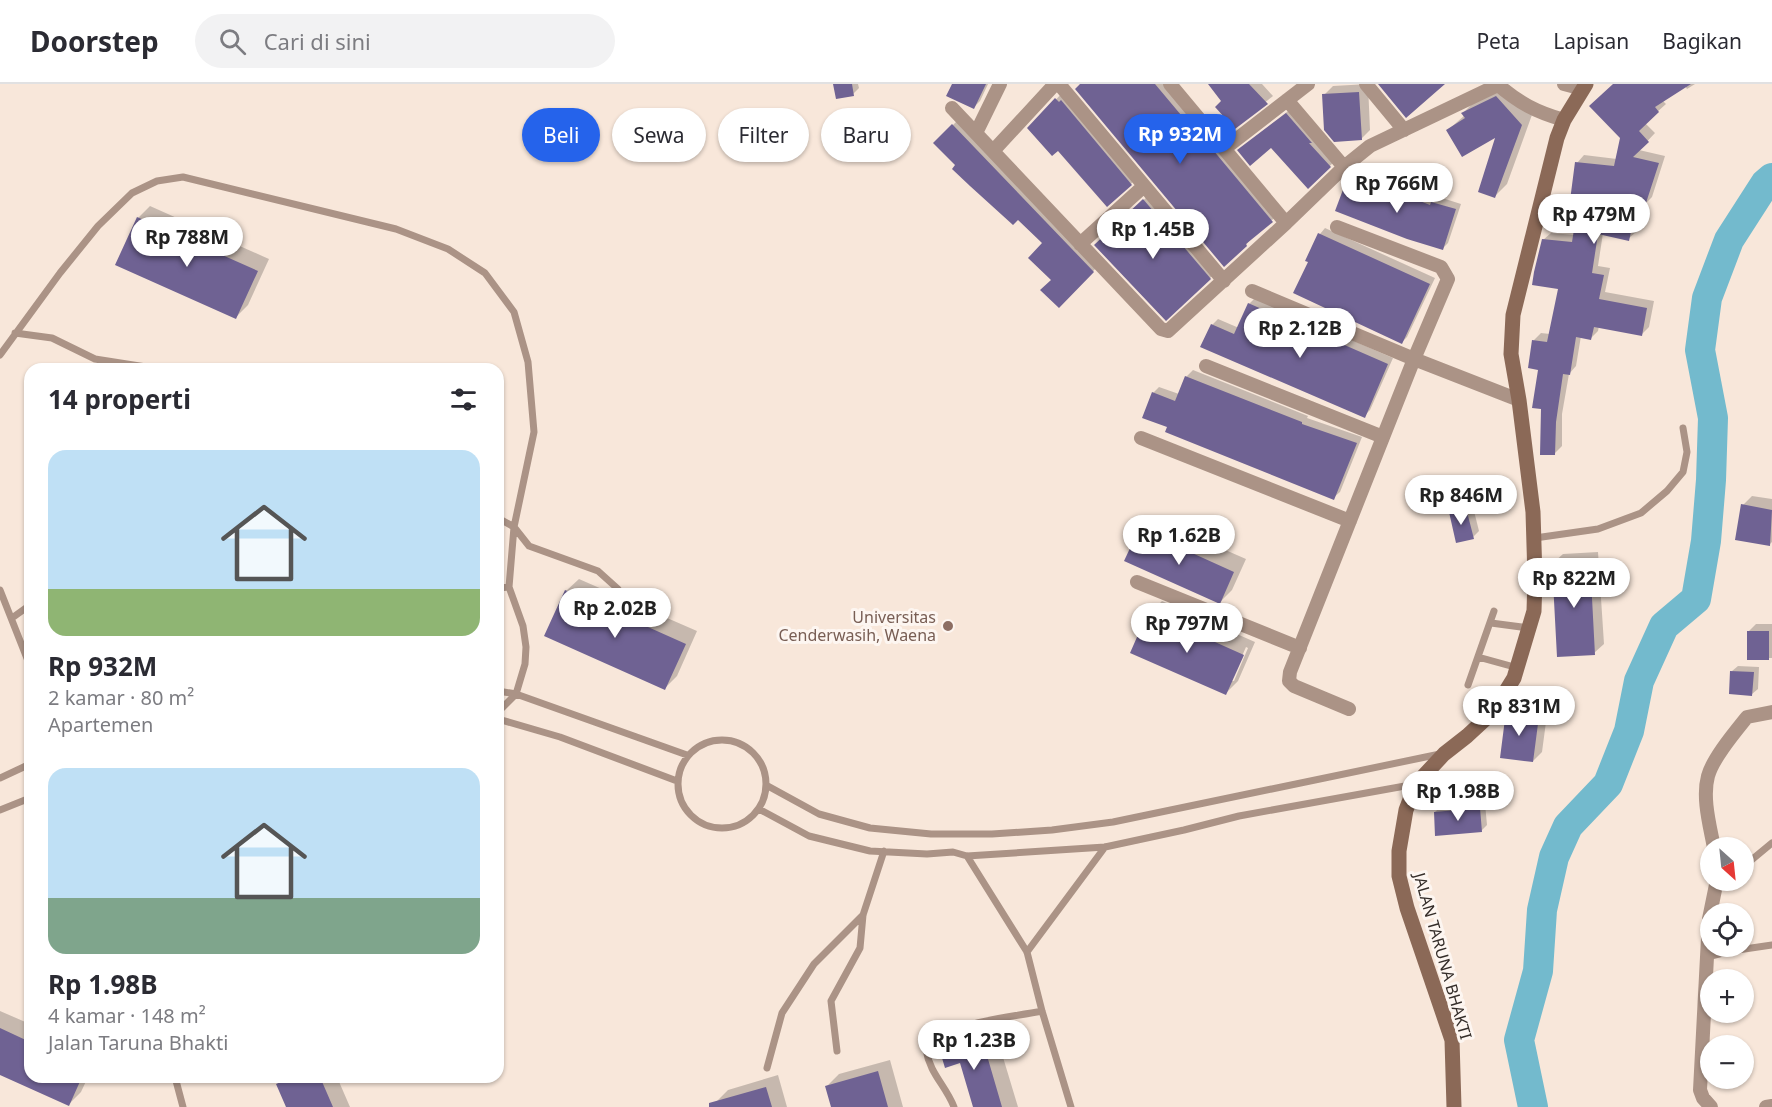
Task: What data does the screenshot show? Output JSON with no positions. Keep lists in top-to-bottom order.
{
  "streets": {
    "street": ["JALAN TARUNA BHAKTI"]
  },
  "places": ["Universitas Cenderwasih, Waena"],
  "north": "bottom right",
  "page": {
    "header": "Doorstep",
    "search": "Cari di sini",
    "nav": ["Peta", "Lapisan", "Bagikan"],
    "chip": [
      "Beli",
      "Sewa",
      "Filter",
      "Baru"
    ],
    "price": [
      "Rp 932M",
      "Rp 766M",
      "Rp 479M",
      "Rp 1.45B",
      "Rp 788M",
      "Rp 2.12B",
      "Rp 846M",
      "Rp 1.62B",
      "Rp 822M",
      "Rp 2.02B",
      "Rp 797M",
      "Rp 831M",
      "Rp 1.98B",
      "Rp 1.23B"
    ],
    "heading": "14 properti",
    "list": [
      {
        "name": "Rp 932M",
        "note": "2 kamar · 80 m² · Apartemen"
      },
      {
        "name": "Rp 1.98B",
        "note": "4 kamar · 148 m² · Jalan Taruna Bhakti"
      }
    ],
    "map_buttons": ["+", "−"]
  }
}
